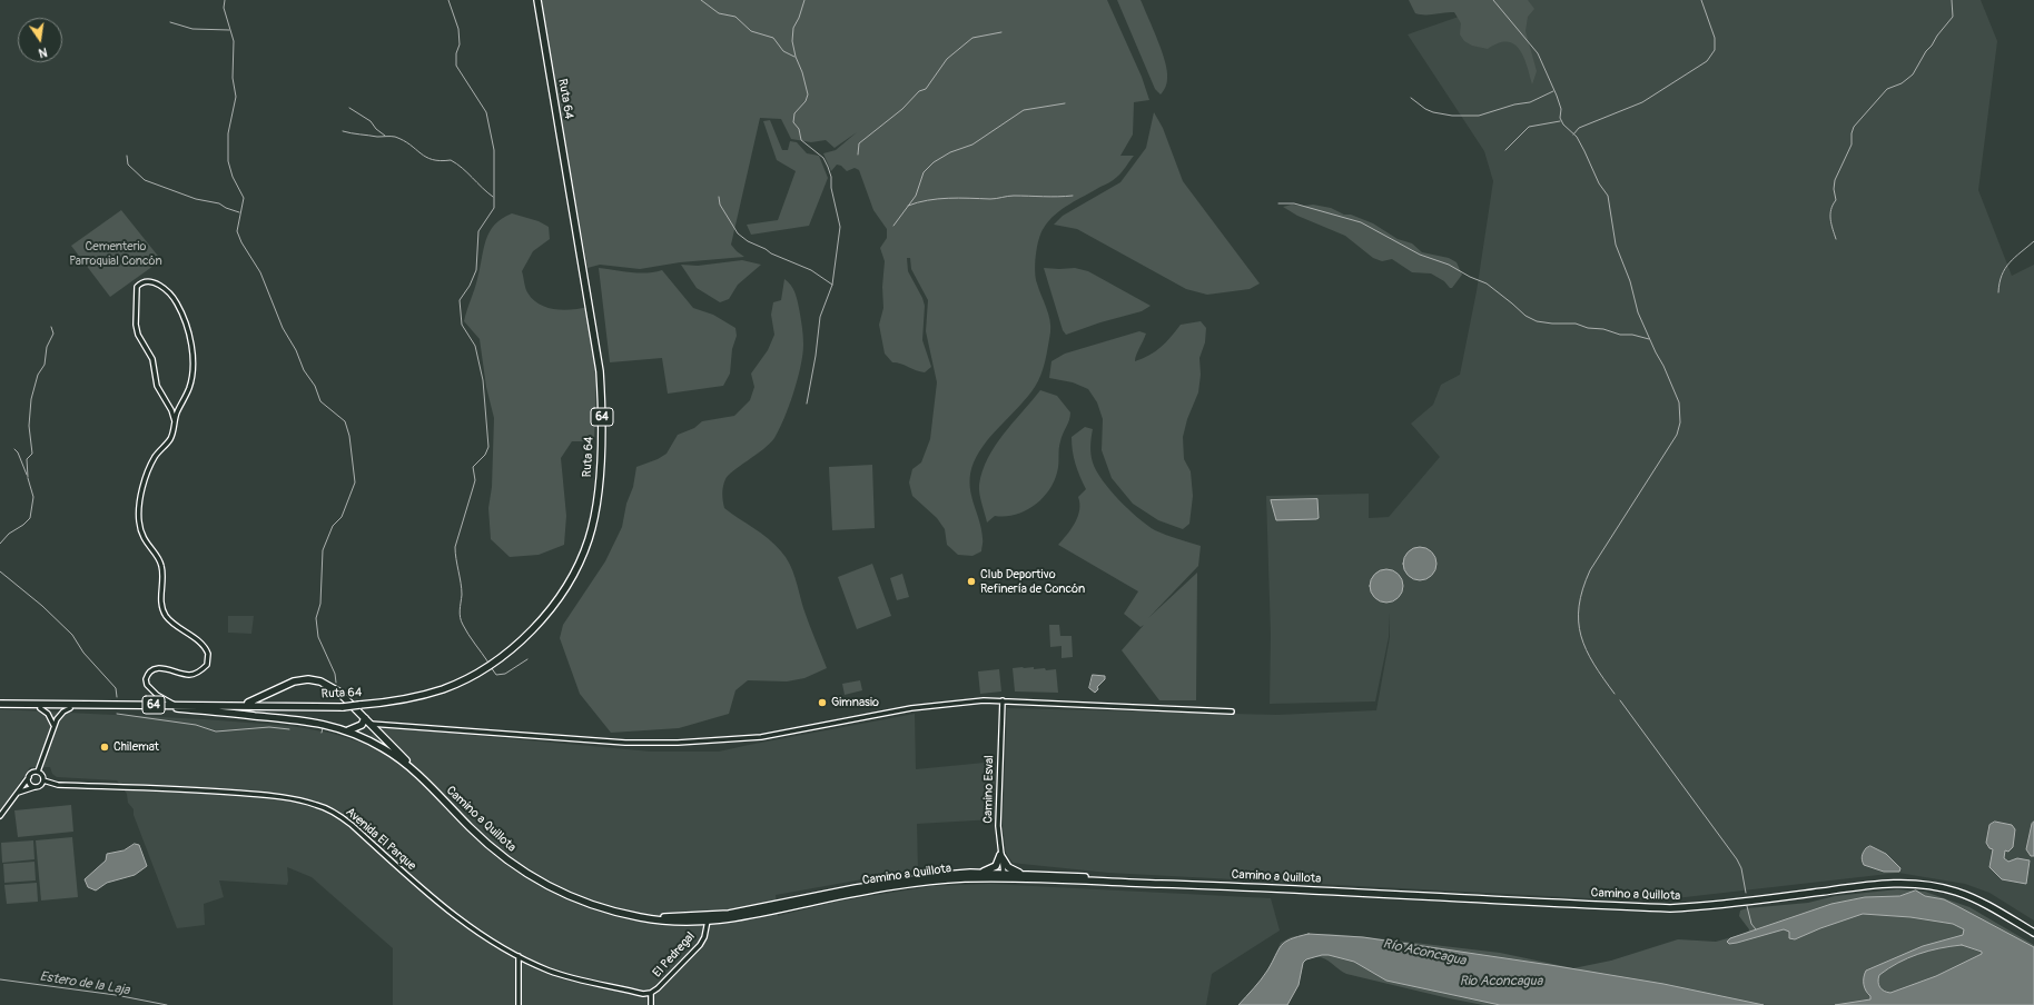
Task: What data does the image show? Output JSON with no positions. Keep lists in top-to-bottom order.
{
  "streets": {
    "main road": ["Ruta 64", "64", "Camino a Quillota"],
    "street": ["Camino Esval", "Avenida El Parque", "El Pedregal"]
  },
  "crossings": [
    ["Camino Esval", "Camino a Quillota"],
    ["Camino a Quillota", "El Pedregal"],
    ["Avenida El Parque", "El Pedregal"]
  ],
  "water": ["Río Aconcagua", "Rio Aconcagua", "Estero de la Laja"],
  "parks": ["Cementerio Parroquial Concón"],
  "places": ["Club Deportivo Refinería de Concón", "Gimnasio", "Chilemat"],
  "north": "bottom"
}
